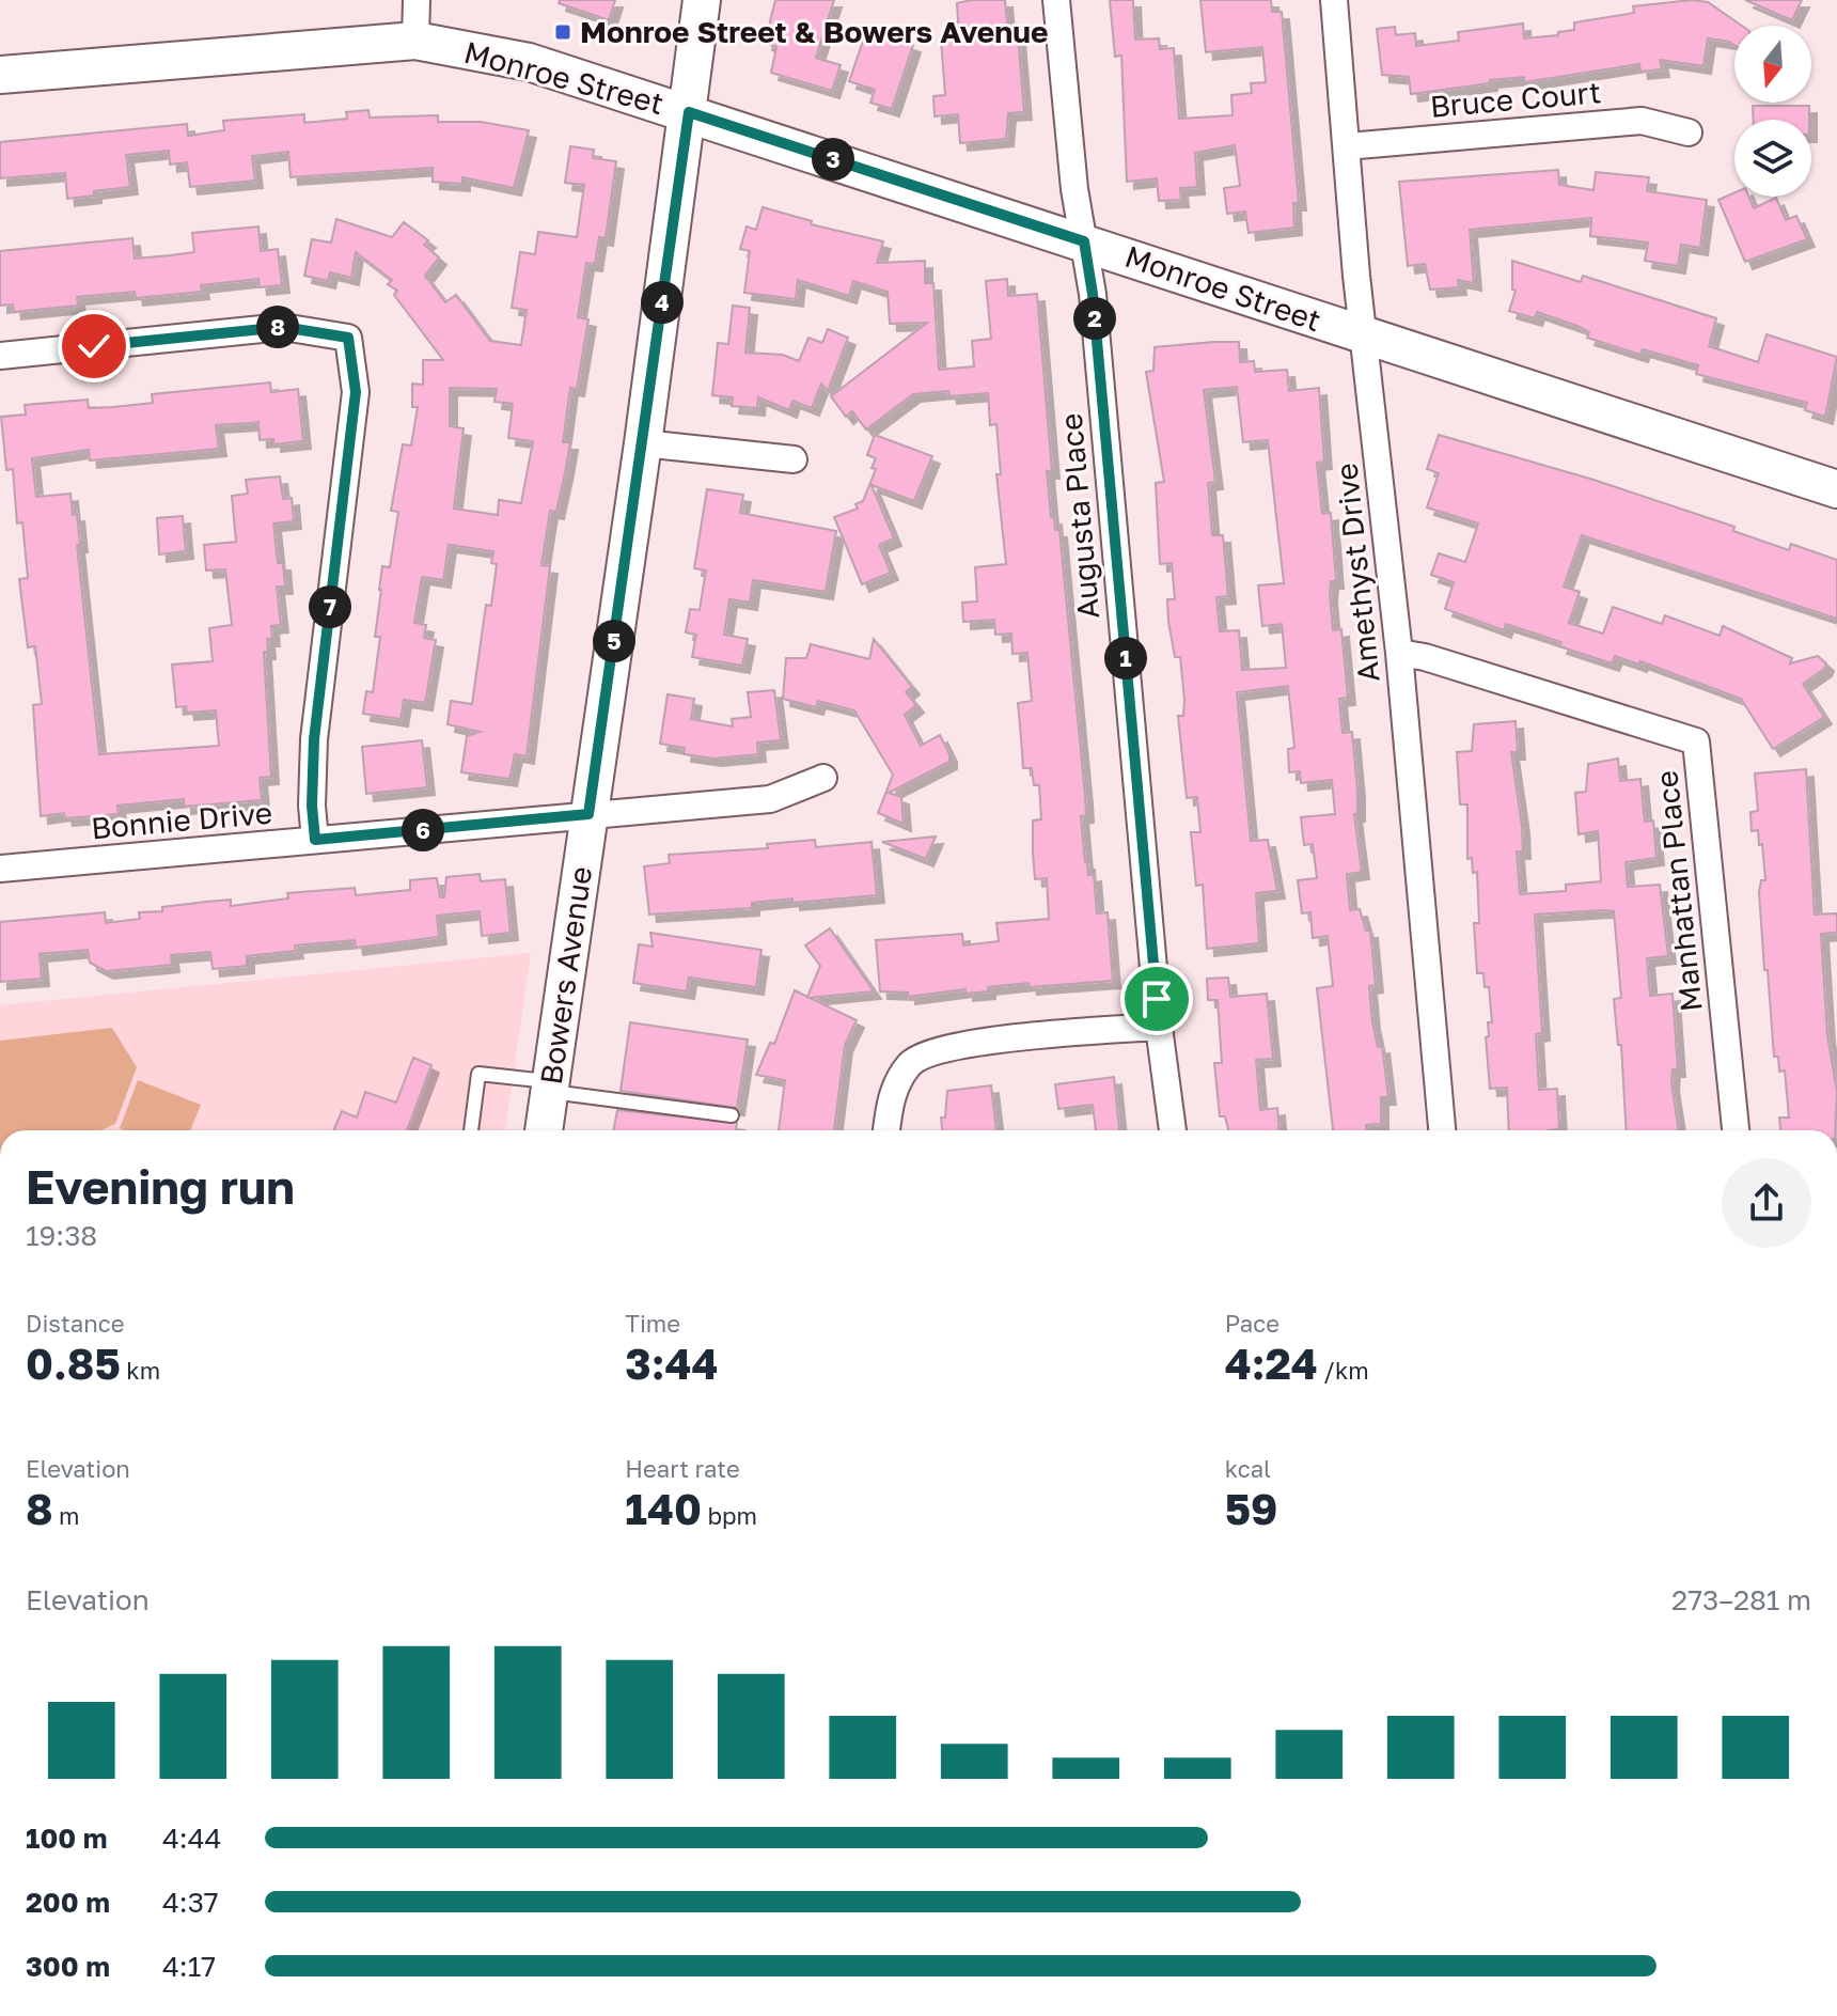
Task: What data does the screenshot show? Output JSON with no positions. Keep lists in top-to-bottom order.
{
  "streets": {
    "main road": ["Monroe Street", "Bowers Avenue"],
    "street": [
      "Bruce Court",
      "Augusta Place",
      "Amethyst Drive",
      "Bonnie Drive",
      "Manhattan Place"
    ]
  },
  "crossings": [
    ["Monroe Street", "Augusta Place"],
    ["Monroe Street", "Amethyst Drive"],
    ["Monroe Street", "Bowers Avenue"],
    ["Bruce Court", "Amethyst Drive"],
    ["Amethyst Drive", "Manhattan Place"],
    ["Bonnie Drive", "Bowers Avenue"]
  ],
  "places": {
    "transit": ["Monroe Street & Bowers Avenue"]
  },
  "north": "bottom",
  "page": {
    "pins": [
      "3",
      "4",
      "2",
      "8",
      "7",
      "5",
      "1",
      "6"
    ],
    "heading": ["Evening run", "19:38"],
    "stats": [
      ["Distance", "0.85 km"],
      ["Time", "3:44"],
      ["Pace", "4:24 /km"],
      ["Elevation", "8 m"],
      ["Heart rate", "140 bpm"],
      ["kcal", "59"]
    ],
    "chart": ["Elevation", "273–281 m"],
    "list": [
      {
        "name": "100 m",
        "note": "4:44"
      },
      {
        "name": "200 m",
        "note": "4:37"
      },
      {
        "name": "300 m",
        "note": "4:17"
      }
    ]
  }
}
